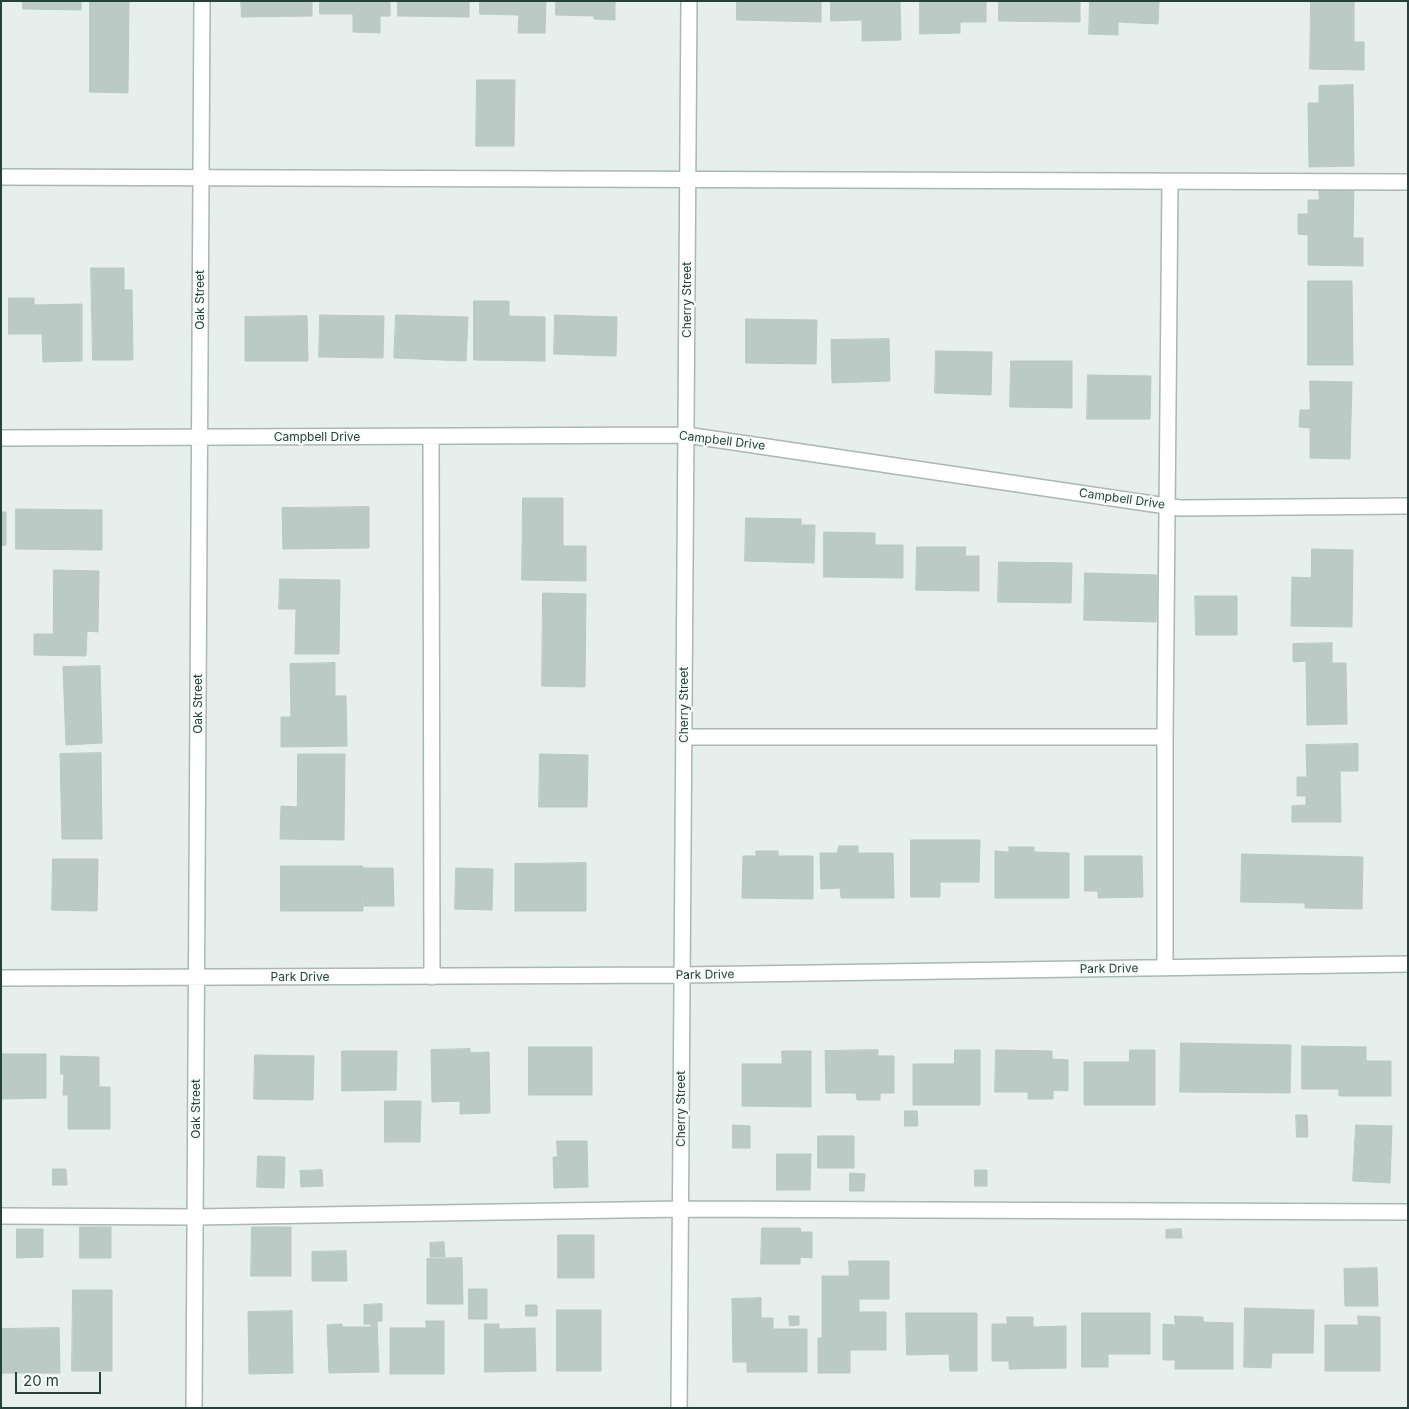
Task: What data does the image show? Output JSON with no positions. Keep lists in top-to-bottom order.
{
  "streets": {
    "street": [
      "Oak Street",
      "Cherry Street",
      "Campbell Drive",
      "Park Drive"
    ]
  },
  "crossings": [
    ["Oak Street", "Campbell Drive"],
    ["Oak Street", "Park Drive"],
    ["Cherry Street", "Campbell Drive"],
    ["Cherry Street", "Park Drive"]
  ],
  "scale_bar": "20 m"
}
